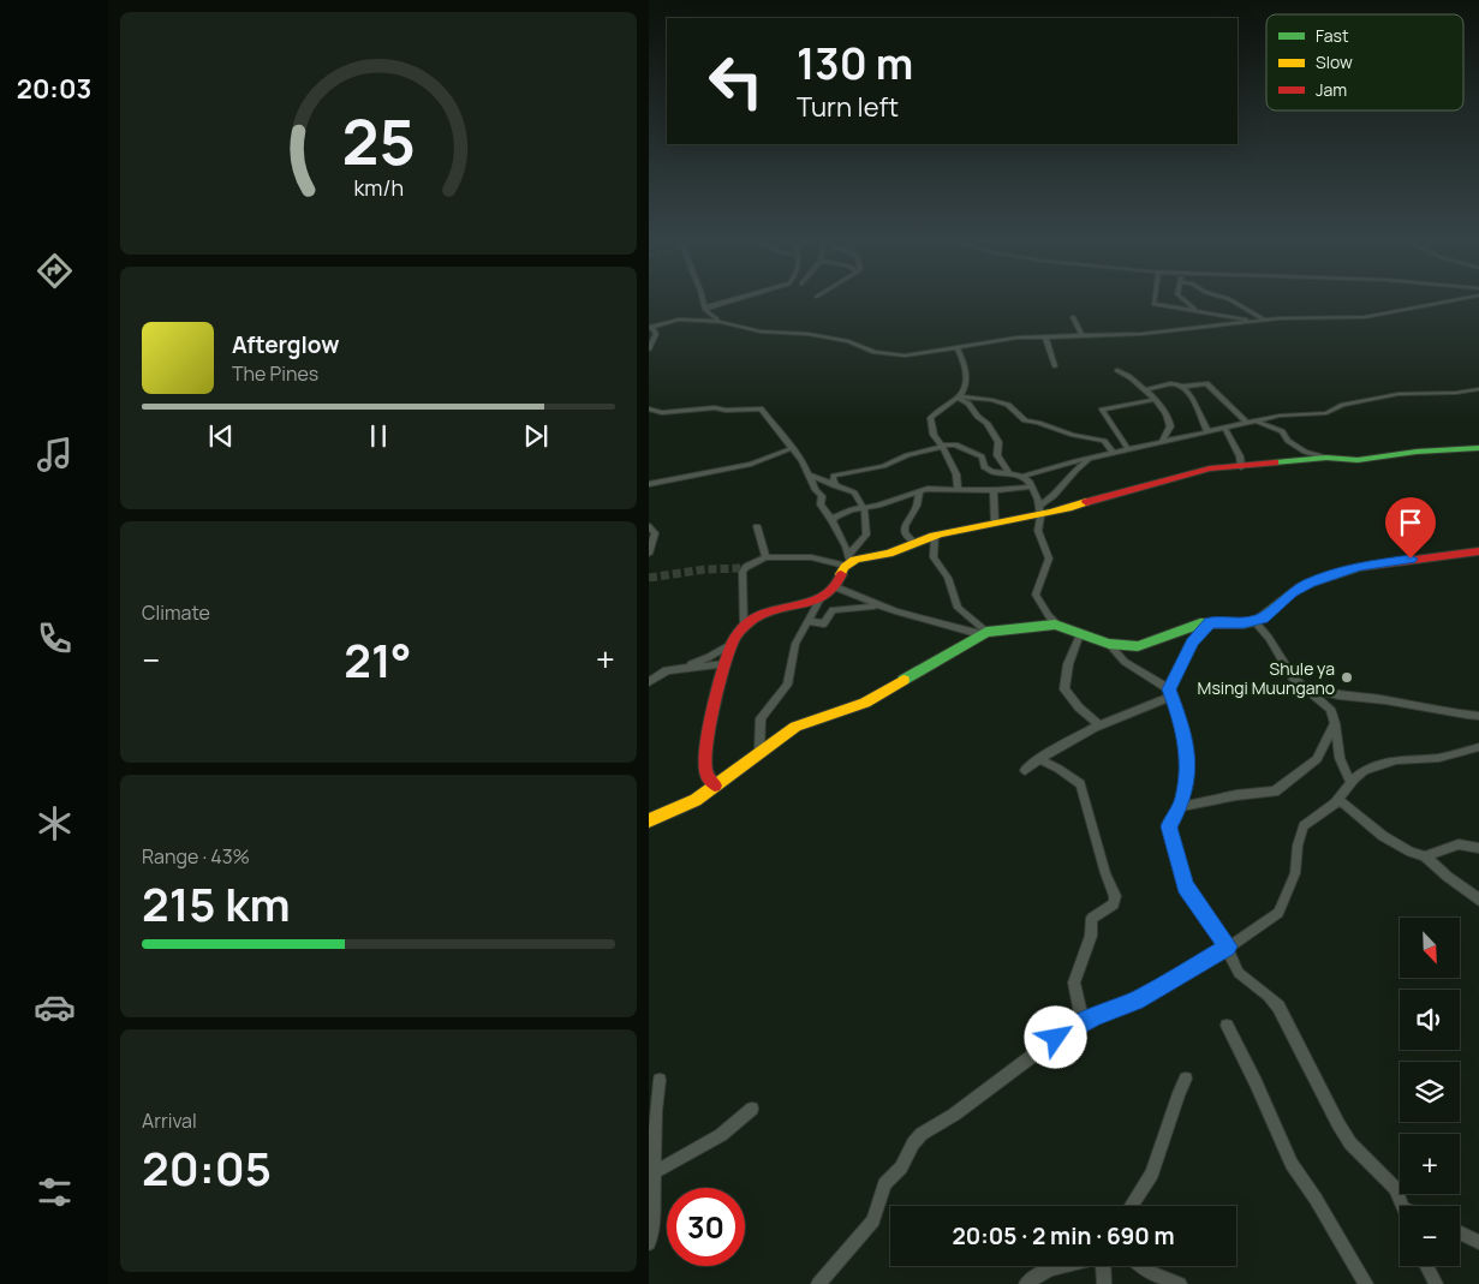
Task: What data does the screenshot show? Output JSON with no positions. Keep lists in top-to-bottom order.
{
  "places": ["Shule ya Msingi Muungano"],
  "legend": ["Fast", "Slow", "Jam"],
  "north": "bottom right",
  "page": {
    "tabs": "20:03",
    "turn": ["130 m", "Turn left"],
    "song": ["Afterglow", "The Pines"],
    "tile": [
      "Climate",
      ["Range · 43%", "215 km"],
      ["Arrival", "20:05"]
    ],
    "heat": ["−", "21°", "+"],
    "map_buttons": ["+", "−"],
    "limit": "30",
    "trip": "20:05 · 2 min · 690 m",
    "gauge": ["25", "km/h"]
  }
}
